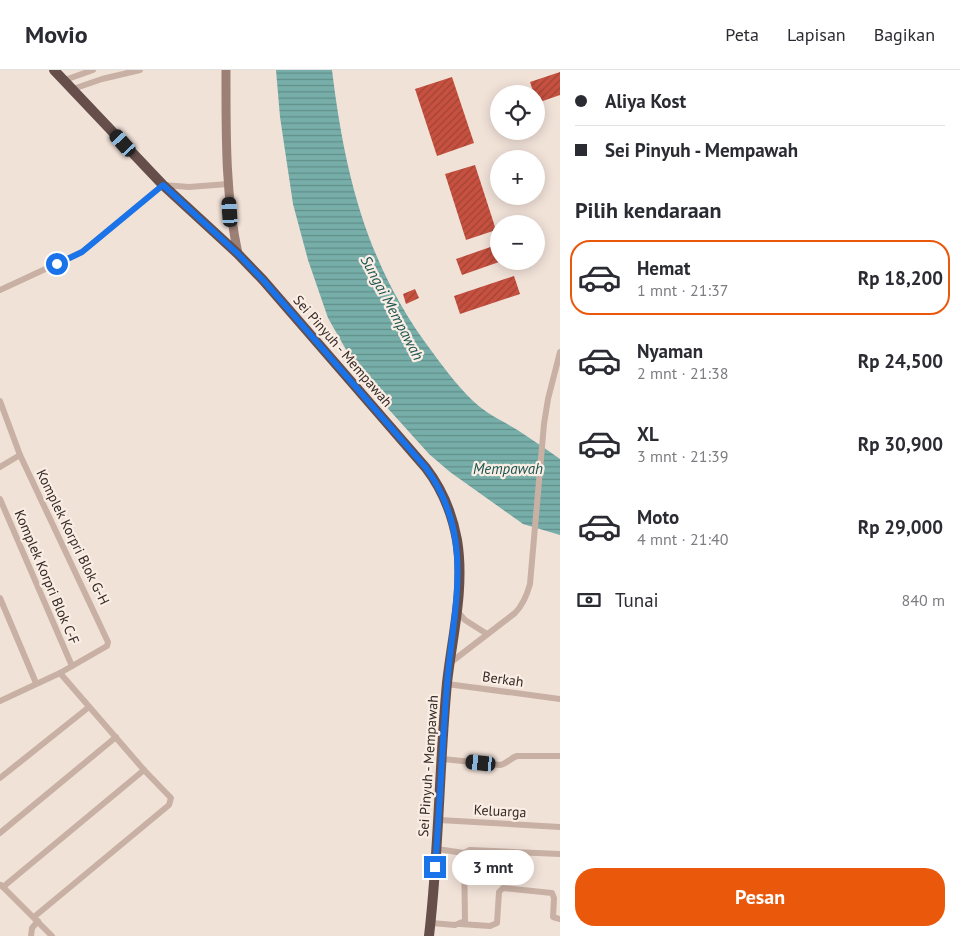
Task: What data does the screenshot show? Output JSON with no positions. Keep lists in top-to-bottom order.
{
  "streets": {
    "highway": ["Sei Pinyuh - Mempawah"],
    "street": [
      "Komplek Korpri Blok G-H",
      "Komplek Korpri Blok C-F",
      "Berkah",
      "Keluarga"
    ]
  },
  "crossings": [
    ["Sei Pinyuh - Mempawah", "Berkah"],
    ["Sei Pinyuh - Mempawah", "Keluarga"],
    ["Komplek Korpri Blok G-H", "Komplek Korpri Blok C-F"]
  ],
  "water": ["Sungai Mempawah", "Mempawah"],
  "page": {
    "header": "Movio",
    "nav": ["Peta", "Lapisan", "Bagikan"],
    "banner": ["Aliya Kost", "Sei Pinyuh - Mempawah"],
    "map_buttons": ["+", "−"],
    "heading": "Pilih kendaraan",
    "list": [
      {
        "name": "Hemat",
        "note": "1 mnt · 21:37",
        "value": "Rp 18,200"
      },
      {
        "name": "Nyaman",
        "note": "2 mnt · 21:38",
        "value": "Rp 24,500"
      },
      {
        "name": "XL",
        "note": "3 mnt · 21:39",
        "value": "Rp 30,900"
      },
      {
        "name": "Moto",
        "note": "4 mnt · 21:40",
        "value": "Rp 29,000"
      }
    ],
    "pay": ["Tunai", "840 m"],
    "bubble": "3 mnt",
    "buttons": "Pesan"
  }
}
